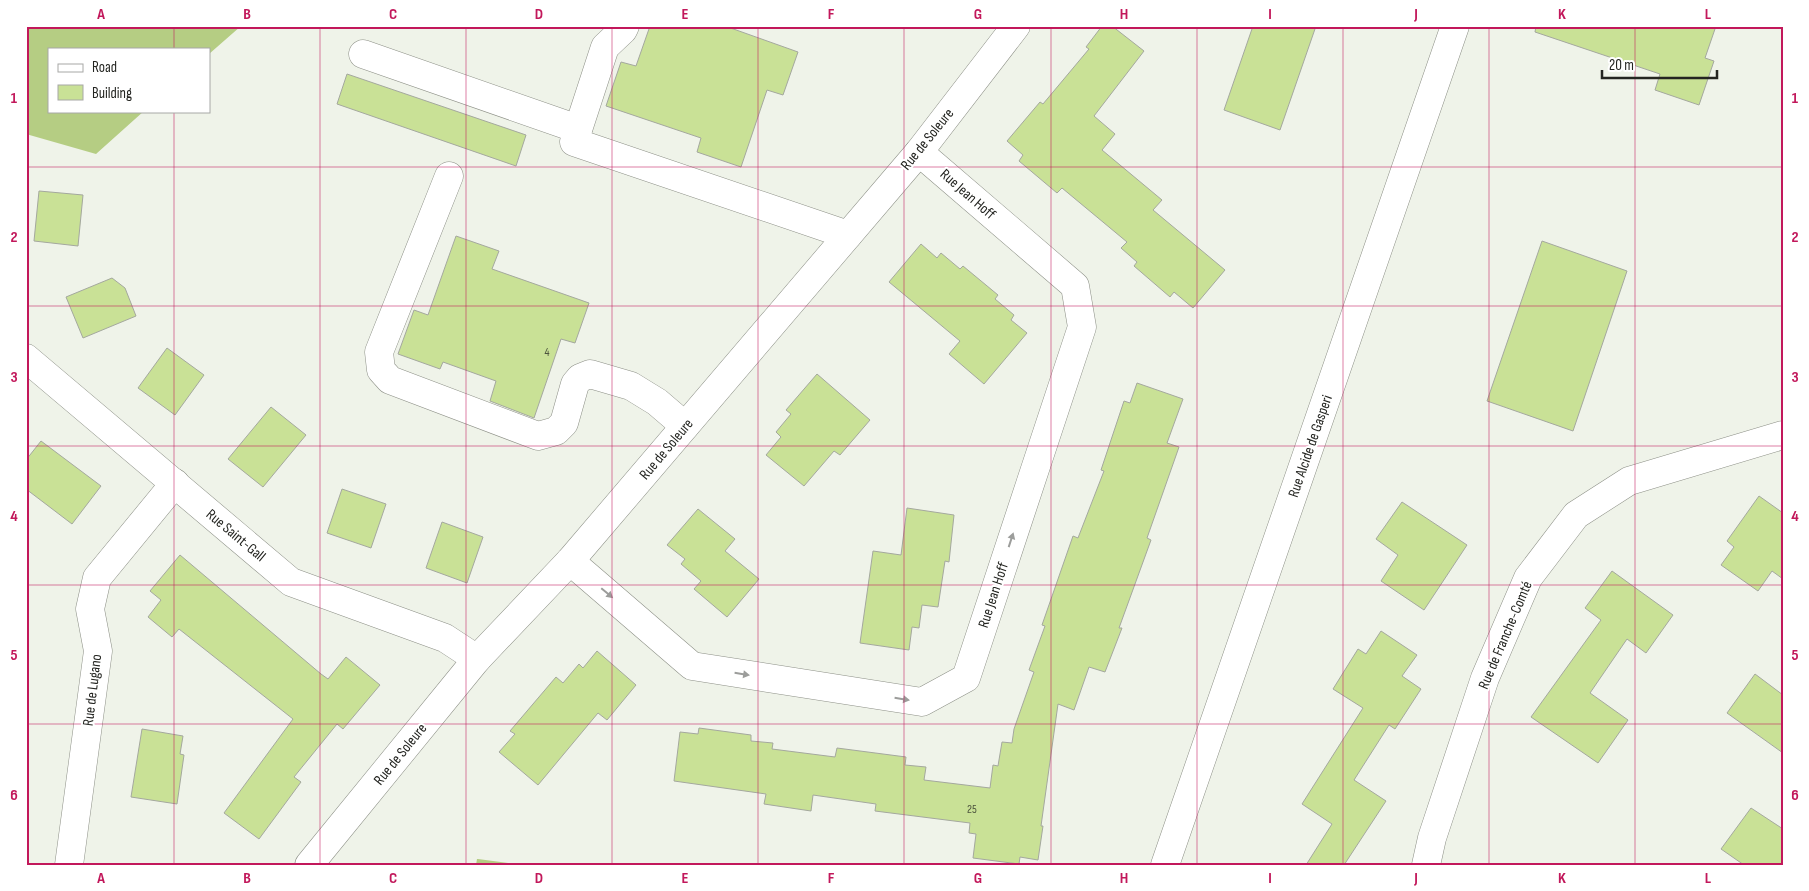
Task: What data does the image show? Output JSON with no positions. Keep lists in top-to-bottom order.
{
  "streets": {
    "street": [
      "Rue de Soleure",
      "Rue Jean Hoff",
      "Rue Alcide de Gasperi",
      "Rue Saint-Gall",
      "Rue de Franche-Comté",
      "Rue de Lugano"
    ]
  },
  "crossings": [
    ["Rue de Soleure", "Rue Jean Hoff"],
    ["Rue de Soleure", "Rue Saint-Gall"],
    ["Rue Saint-Gall", "Rue de Lugano"]
  ],
  "house_numbers": ["4", "25"],
  "legend": ["Road", "Building"],
  "scale_bar": "20 m",
  "grid": {
    "columns": [
      "A",
      "B",
      "C",
      "D",
      "E",
      "F",
      "G",
      "H",
      "I",
      "J",
      "K",
      "L"
    ],
    "rows": [
      "1",
      "2",
      "3",
      "4",
      "5",
      "6"
    ]
  }
}
